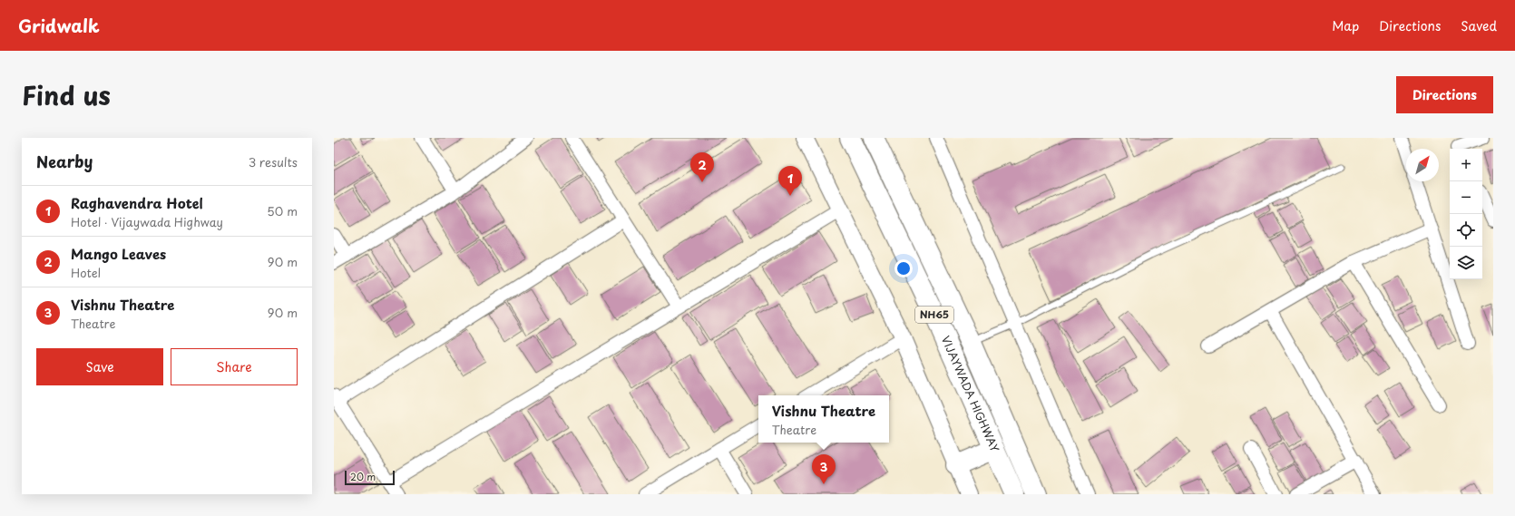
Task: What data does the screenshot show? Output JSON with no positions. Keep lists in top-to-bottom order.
{
  "streets": {
    "highway": ["NH65", "VIJAYWADA HIGHWAY"]
  },
  "scale_bar": "20 m",
  "north": "top right",
  "page": {
    "header": "Gridwalk",
    "nav": ["Map", "Directions", "Saved"],
    "title": "Find us",
    "buttons": [
      "Directions",
      ["Save", "Share"]
    ],
    "heading": ["Nearby", "3 results"],
    "map_buttons": ["+", "−"],
    "pins": ["2", "1", "3"],
    "list": [
      {
        "mark": "1",
        "name": "Raghavendra Hotel",
        "note": "Hotel · Vijaywada Highway",
        "value": "50 m"
      },
      {
        "mark": "2",
        "name": "Mango Leaves",
        "note": "Hotel",
        "value": "90 m"
      },
      {
        "mark": "3",
        "name": "Vishnu Theatre",
        "note": "Theatre",
        "value": "90 m"
      }
    ],
    "popup": ["Vishnu Theatre", "Theatre"],
    "scale": "20 m"
  }
}
